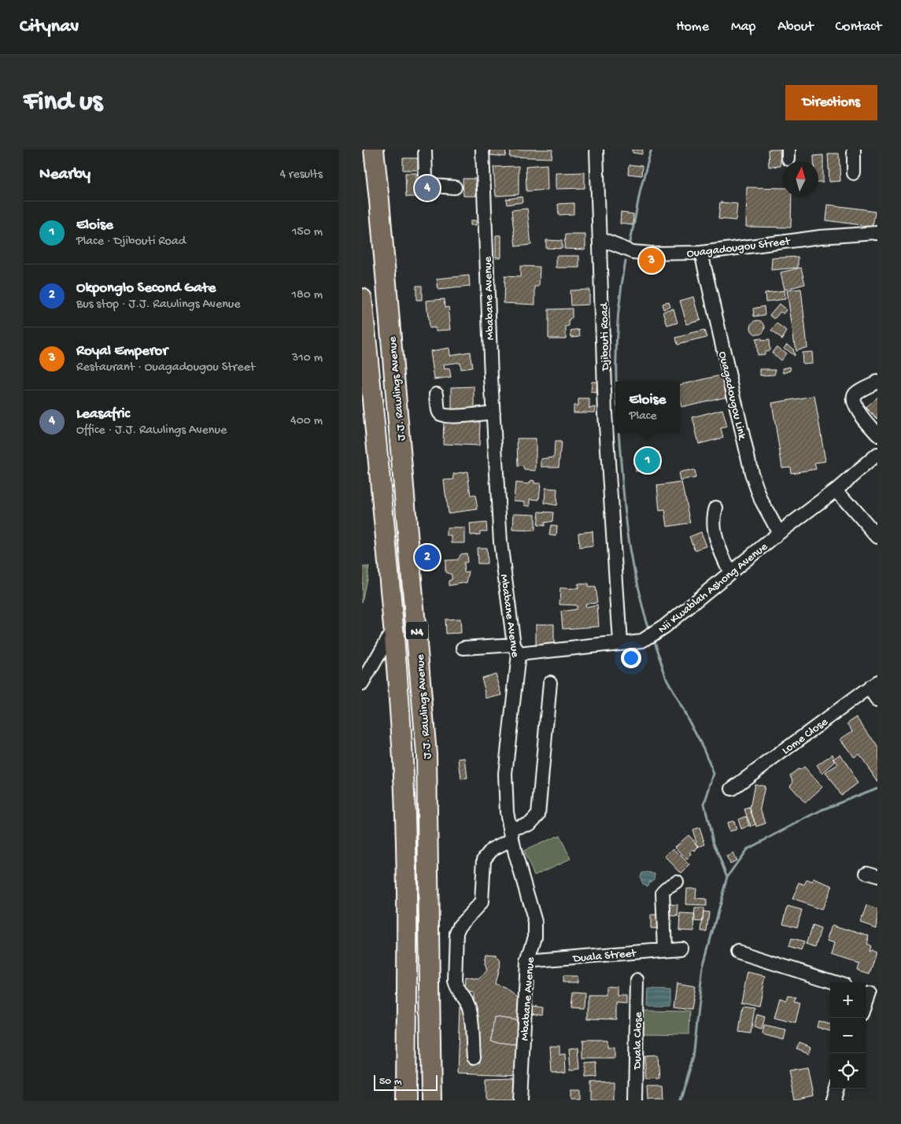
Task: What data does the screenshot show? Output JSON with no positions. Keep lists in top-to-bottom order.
{
  "streets": {
    "highway": ["J.J. Rawlings Avenue", "N4"],
    "street": [
      "Ouagadougou Street",
      "Mbabane Avenue",
      "Djibouti Road",
      "Ouagadougou Link",
      "Nii Kwablah Ashong Avenue",
      "Lome Close",
      "Duala Street",
      "Duala Close"
    ]
  },
  "crossings": [
    ["Ouagadougou Street", "Djibouti Road"],
    ["Ouagadougou Street", "Ouagadougou Link"],
    ["Mbabane Avenue", "Nii Kwablah Ashong Avenue"],
    ["Mbabane Avenue", "Duala Street"],
    ["Djibouti Road", "Nii Kwablah Ashong Avenue"],
    ["Ouagadougou Link", "Nii Kwablah Ashong Avenue"]
  ],
  "scale_bar": "50 m",
  "north": "top",
  "page": {
    "header": "Citynav",
    "nav": [
      "Home",
      "Map",
      "About",
      "Contact"
    ],
    "buttons": "Directions",
    "title": "Find us",
    "heading": ["Nearby", "4 results"],
    "pins": [
      "4",
      "3",
      "1",
      "2"
    ],
    "list": [
      {
        "mark": "1",
        "name": "Eloise",
        "note": "Place · Djibouti Road",
        "value": "150 m"
      },
      {
        "mark": "2",
        "name": "Okponglo Second Gate",
        "note": "Bus stop · J.J. Rawlings Avenue",
        "value": "180 m"
      },
      {
        "mark": "3",
        "name": "Royal Emperor",
        "note": "Restaurant · Ouagadougou Street",
        "value": "310 m"
      },
      {
        "mark": "4",
        "name": "Leasafric",
        "note": "Office · J.J. Rawlings Avenue",
        "value": "400 m"
      }
    ],
    "popup": ["Eloise", "Place"],
    "map_buttons": ["+", "−"],
    "scale": "50 m"
  }
}
